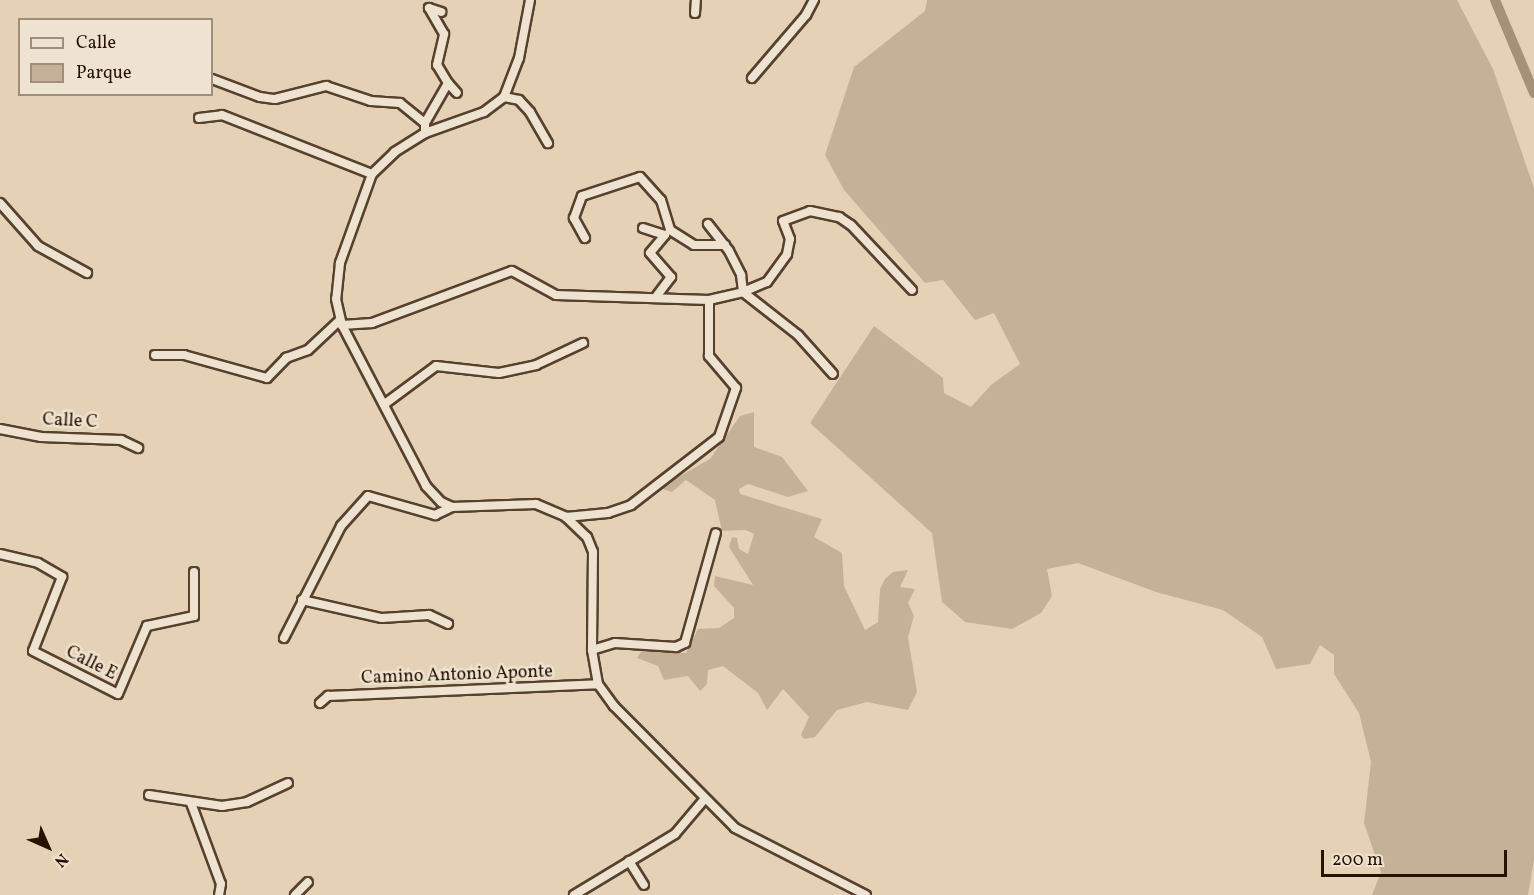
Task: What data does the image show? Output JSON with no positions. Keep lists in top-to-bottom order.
{
  "streets": {
    "street": ["Calle C", "Calle E", "Camino Antonio Aponte"]
  },
  "legend": ["Calle", "Parque"],
  "scale_bar": "200 m",
  "north": "bottom right"
}
